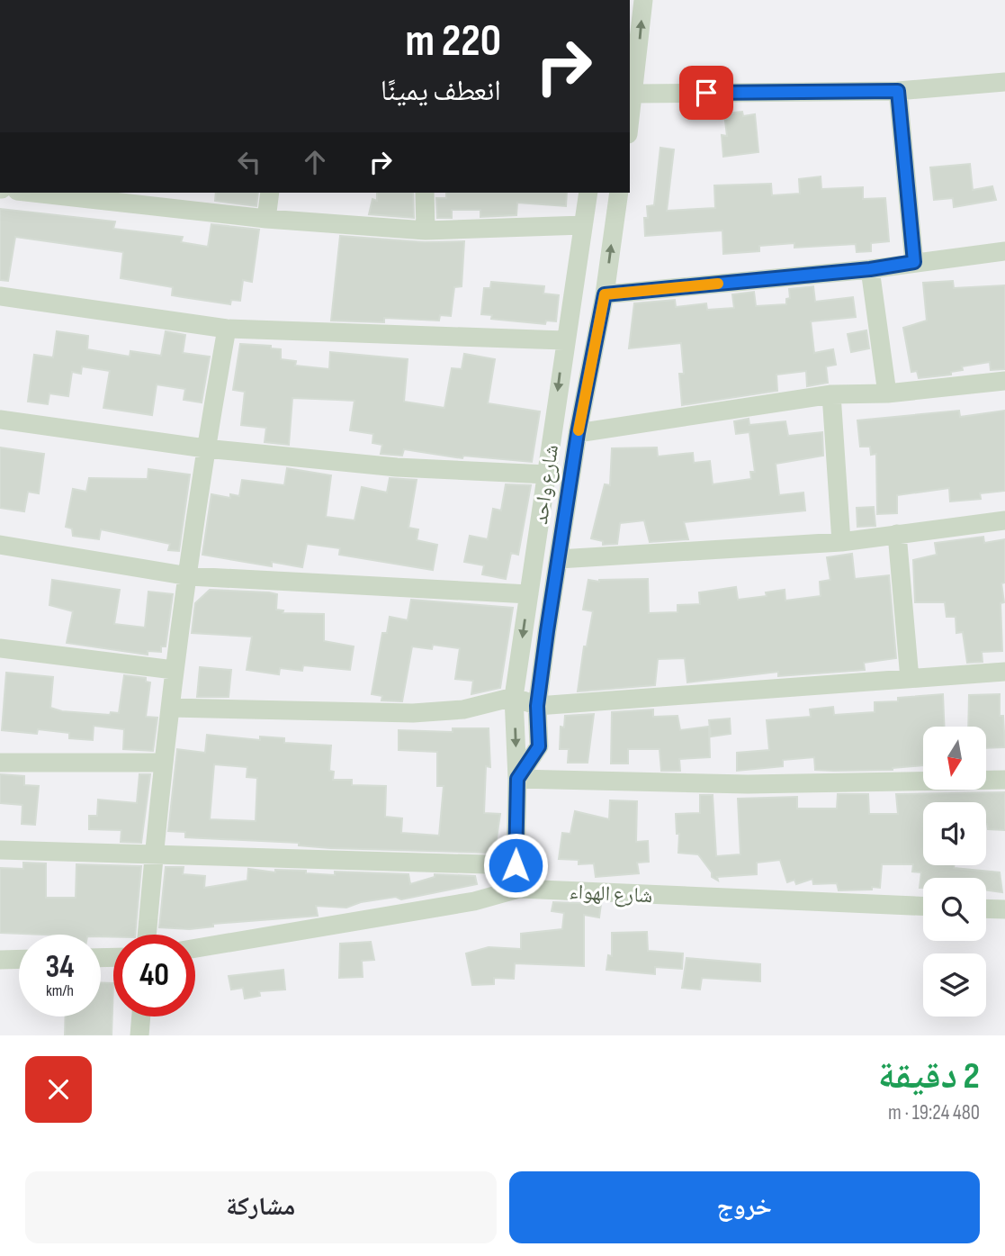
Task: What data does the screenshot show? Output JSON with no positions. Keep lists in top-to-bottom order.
{
  "streets": {
    "street": ["شارع واحد", "شارع الهواء"]
  },
  "crossings": [
    ["شارع واحد", "شارع الهواء"]
  ],
  "north": "bottom",
  "page": {
    "turn": ["220 m", "انعطف يمينًا"],
    "speed": "34 km/h",
    "limit": "40",
    "heading": ["2 دقيقة", "480 m · 19:24"],
    "buttons": ["خروج", "مشاركة"]
  }
}
